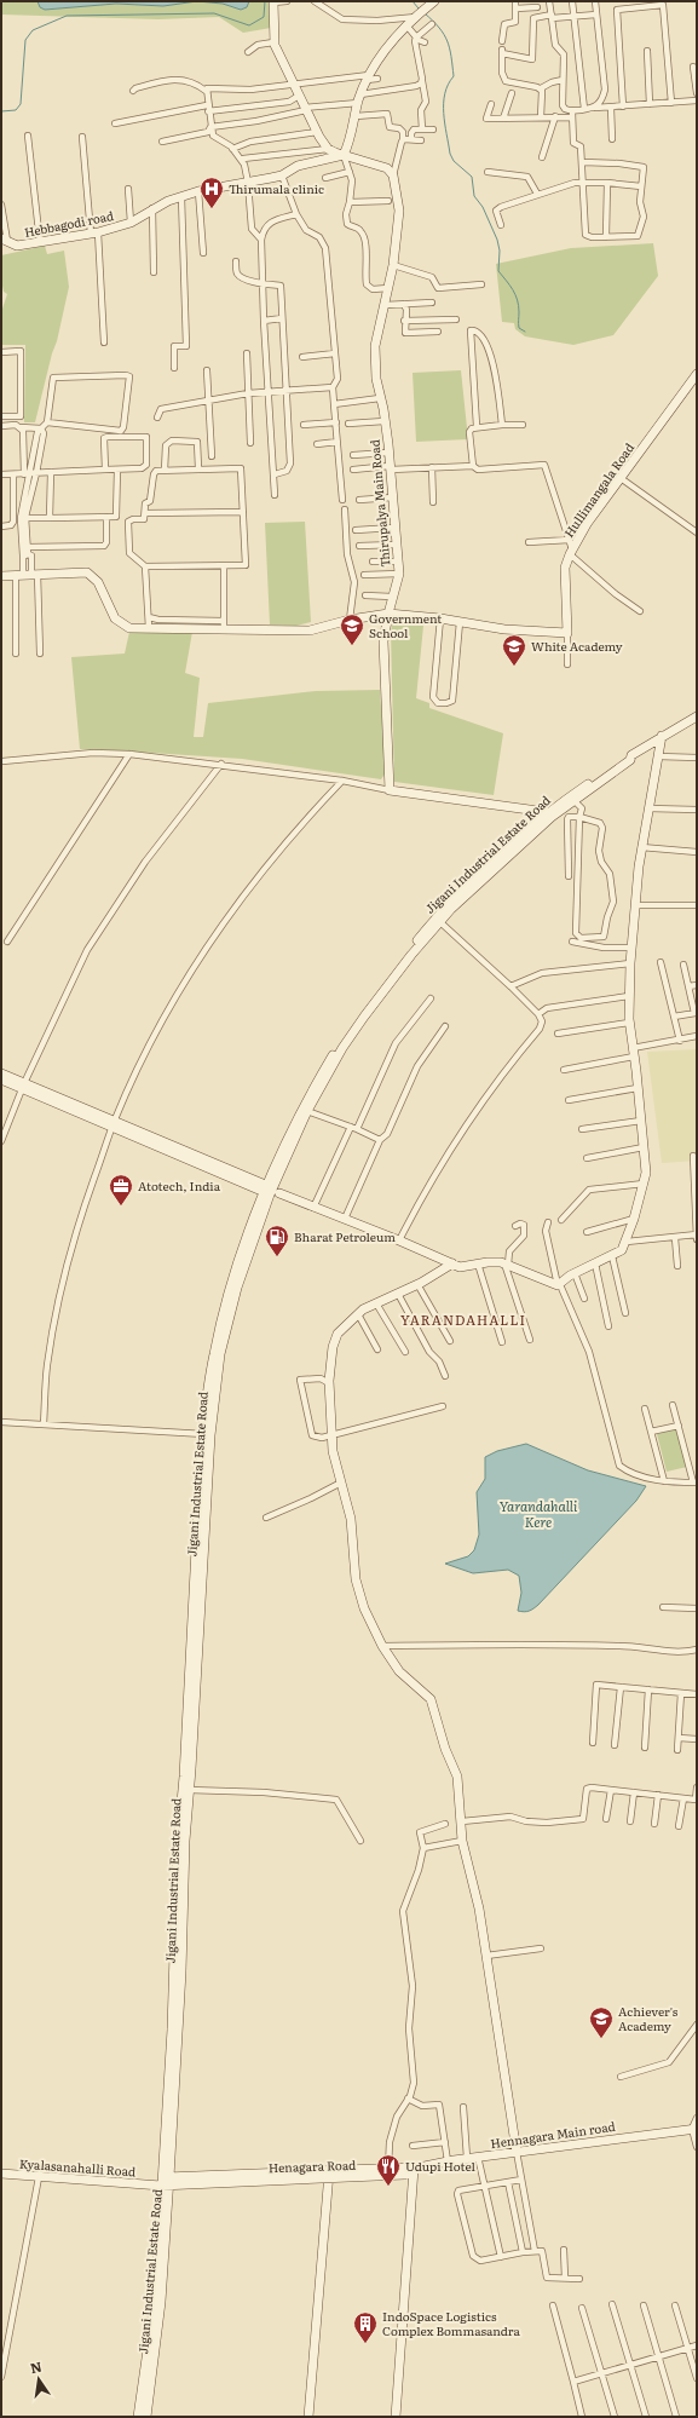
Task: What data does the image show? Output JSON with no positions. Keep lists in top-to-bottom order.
{
  "streets": {
    "street": [
      "Hebbagodi road",
      "Hullimangala Road",
      "Thirupalya Main Road",
      "Jigani Industrial Estate Road",
      "Hennagara Main road",
      "Henagara Road",
      "Kyalasanahalli Road"
    ]
  },
  "crossings": [
    ["Jigani Industrial Estate Road", "Henagara Road"],
    ["Jigani Industrial Estate Road", "Kyalasanahalli Road"],
    ["Hennagara Main road", "Henagara Road"],
    ["Henagara Road", "Kyalasanahalli Road"]
  ],
  "districts": ["YARANDAHALLI"],
  "water": ["Yarandahalli Kere"],
  "places": {
    "hospital": ["Thirumala clinic"],
    "school or university": ["Government School", "White Academy", "Achiever's Academy"],
    "office": ["Atotech, India"],
    "fuel station": ["Bharat Petroleum"],
    "restaurant": ["Udupi Hotel"],
    "building": ["IndoSpace Logistics Complex Bommasandra"]
  },
  "north": "top"
}
